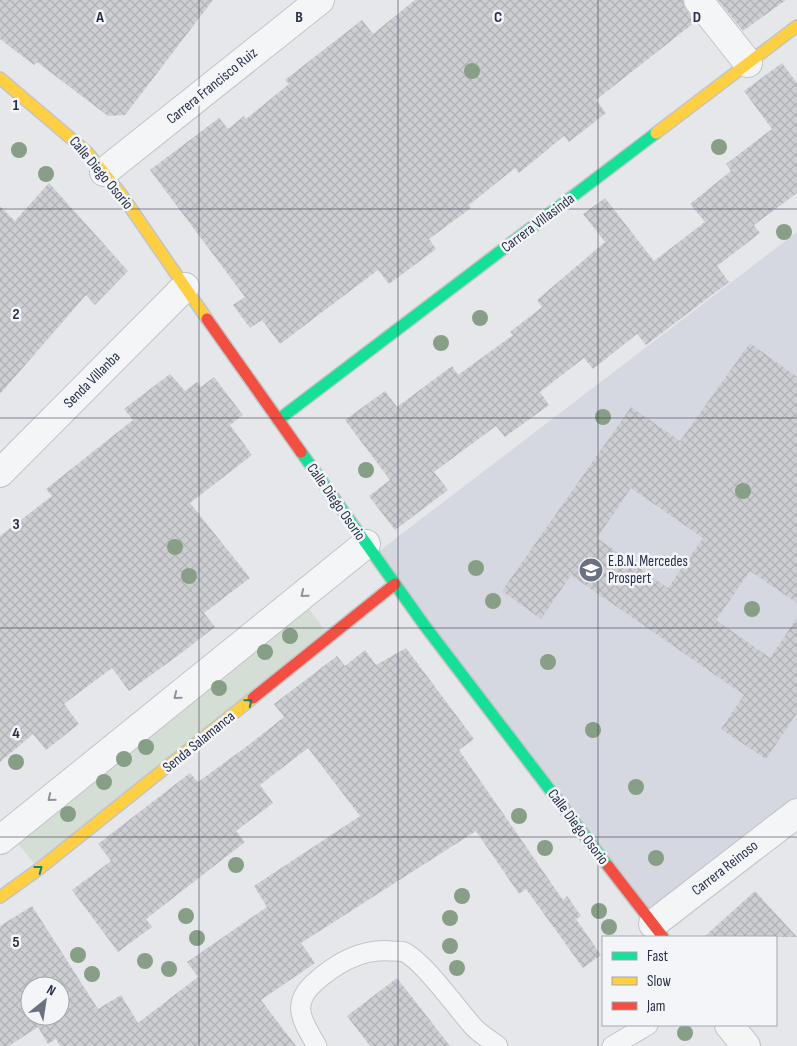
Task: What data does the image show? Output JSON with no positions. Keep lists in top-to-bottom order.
{
  "streets": {
    "street": [
      "Carrera Francisco Ruiz",
      "Calle Diego Osorio",
      "Carrera Villasinda",
      "Senda Villanba",
      "Senda Salamanca",
      "Carrera Reinoso"
    ]
  },
  "crossings": [
    ["Carrera Francisco Ruiz", "Calle Diego Osorio"],
    ["Calle Diego Osorio", "Carrera Villasinda"],
    ["Calle Diego Osorio", "Senda Villanba"],
    ["Calle Diego Osorio", "Senda Salamanca"],
    ["Calle Diego Osorio", "Carrera Reinoso"]
  ],
  "places": {
    "school or university": ["E.B.N. Mercedes Prospert"]
  },
  "legend": ["Fast", "Slow", "Jam"],
  "north": "top right",
  "grid": {
    "columns": [
      "A",
      "B",
      "C",
      "D"
    ],
    "rows": [
      "1",
      "2",
      "3",
      "4",
      "5"
    ]
  }
}
